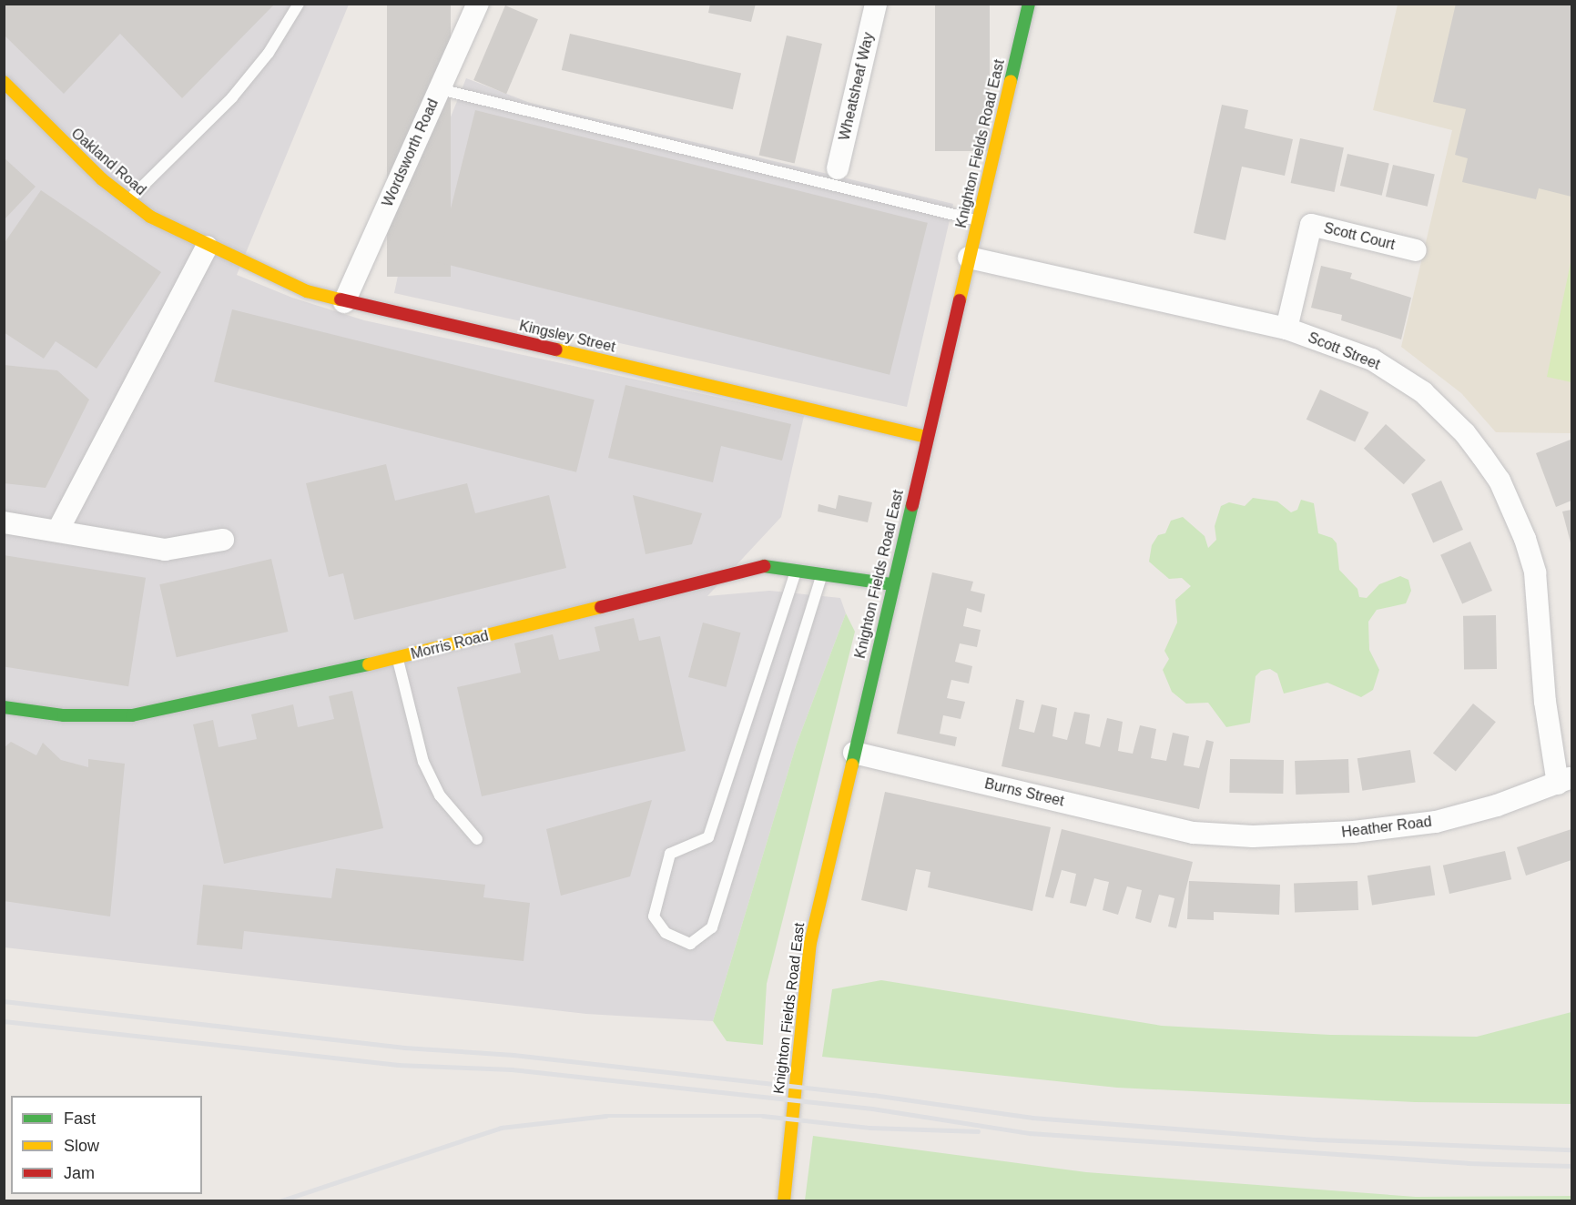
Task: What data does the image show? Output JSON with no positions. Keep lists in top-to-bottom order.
{
  "streets": {
    "street": [
      "Wheatsheaf Way",
      "Knighton Fields Road East",
      "Wordsworth Road",
      "Oakland Road",
      "Scott Court",
      "Kingsley Street",
      "Scott Street",
      "Morris Road",
      "Burns Street",
      "Heather Road"
    ]
  },
  "crossings": [
    ["Knighton Fields Road East", "Kingsley Street"],
    ["Knighton Fields Road East", "Scott Street"],
    ["Knighton Fields Road East", "Morris Road"],
    ["Knighton Fields Road East", "Burns Street"],
    ["Wordsworth Road", "Kingsley Street"],
    ["Oakland Road", "Kingsley Street"],
    ["Scott Court", "Scott Street"],
    ["Scott Street", "Heather Road"],
    ["Burns Street", "Heather Road"]
  ],
  "legend": ["Fast", "Slow", "Jam"]
}
